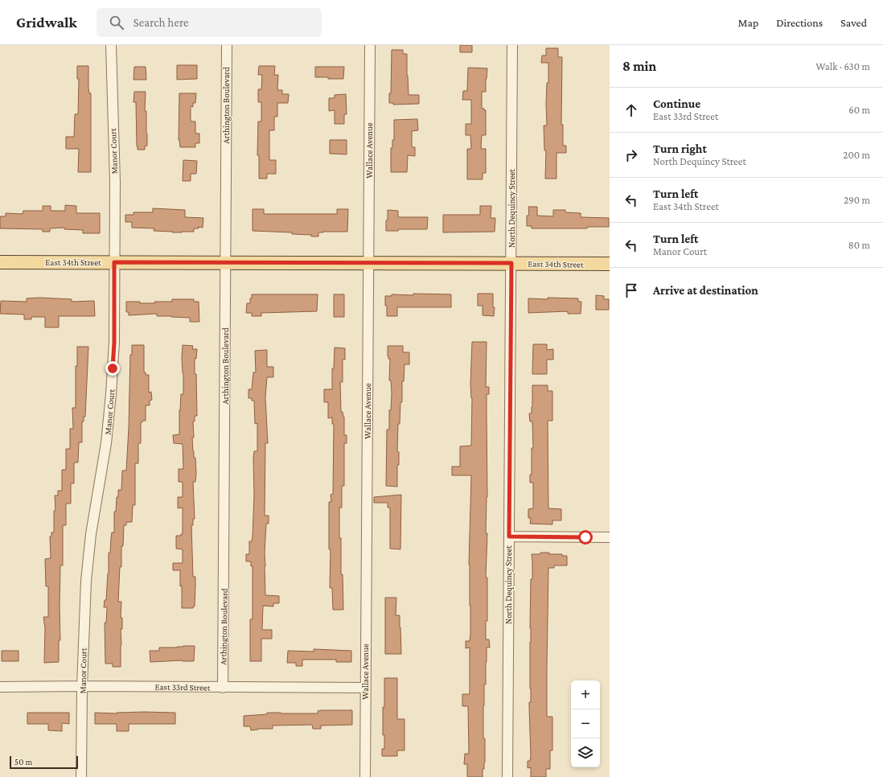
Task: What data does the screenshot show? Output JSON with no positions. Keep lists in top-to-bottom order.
{
  "streets": {
    "main road": ["East 34th Street"],
    "street": [
      "Arthington Boulevard",
      "Wallace Avenue",
      "Manor Court",
      "North Dequincy Street",
      "East 33rd Street"
    ]
  },
  "crossings": [
    ["Arthington Boulevard", "East 34th Street"],
    ["Arthington Boulevard", "East 33rd Street"],
    ["Wallace Avenue", "East 34th Street"],
    ["Wallace Avenue", "East 33rd Street"],
    ["Manor Court", "East 34th Street"],
    ["Manor Court", "East 33rd Street"],
    ["North Dequincy Street", "East 34th Street"]
  ],
  "scale_bar": "50 m",
  "page": {
    "header": "Gridwalk",
    "search": "Search here",
    "nav": ["Map", "Directions", "Saved"],
    "heading": ["8 min", "Walk · 630 m"],
    "list": [
      ["Continue", "East 33rd Street", "60 m"],
      ["Turn right", "North Dequincy Street", "200 m"],
      ["Turn left", "East 34th Street", "290 m"],
      ["Turn left", "Manor Court", "80 m"],
      "Arrive at destination"
    ],
    "map_buttons": ["+", "−"],
    "scale": "50 m"
  }
}
